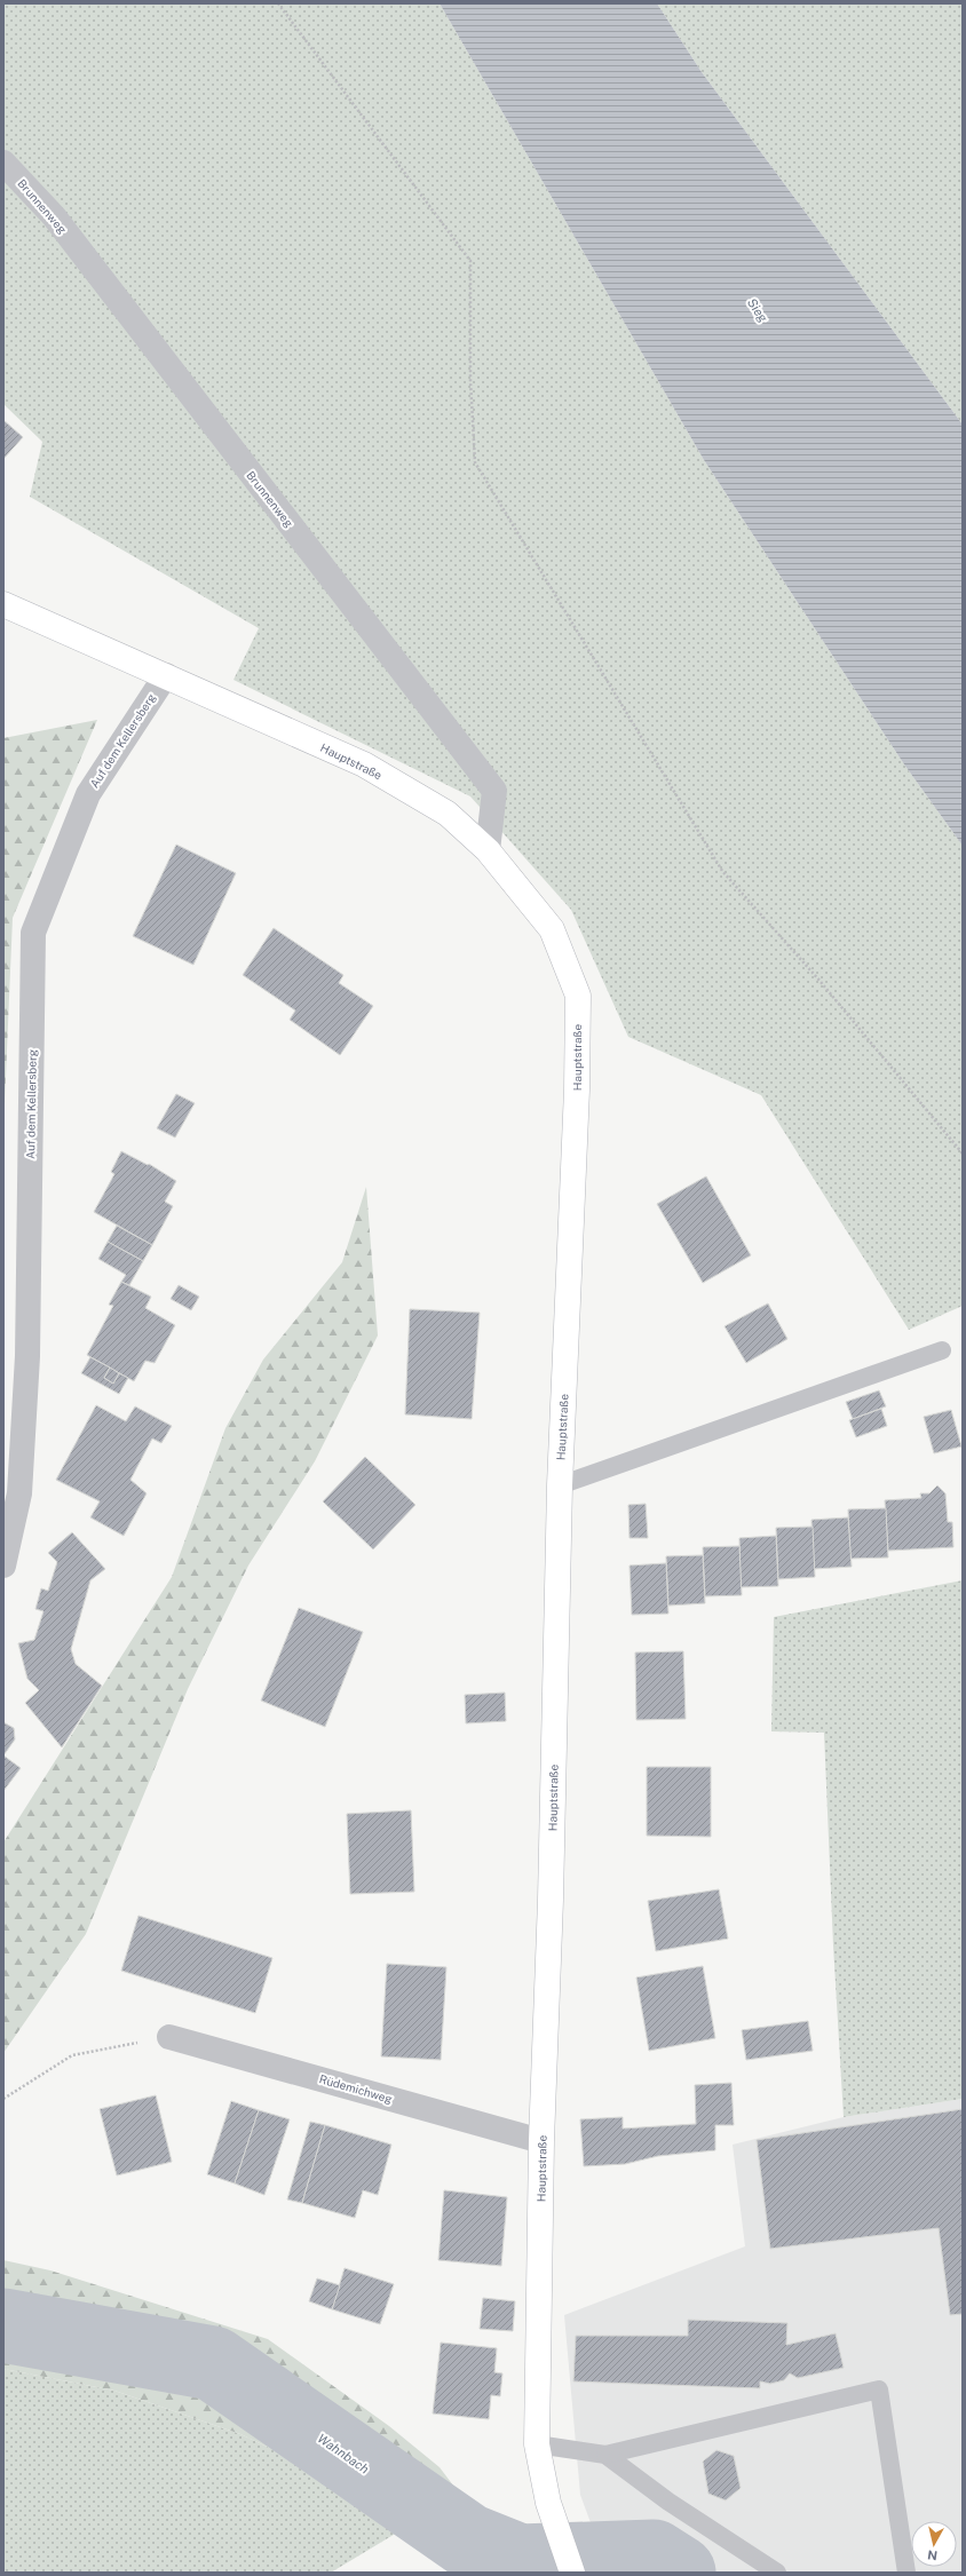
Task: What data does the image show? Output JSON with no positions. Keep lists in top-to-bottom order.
{
  "streets": {
    "main road": ["Hauptstraße"],
    "street": ["Brunnenweg", "Auf dem Kellersberg", "Rüdemichweg"]
  },
  "crossings": [
    ["Brunnenweg", "Hauptstraße"],
    ["Auf dem Kellersberg", "Hauptstraße"],
    ["Hauptstraße", "Rüdemichweg"]
  ],
  "water": ["Sieg", "Wahnbach"],
  "north": "bottom"
}
